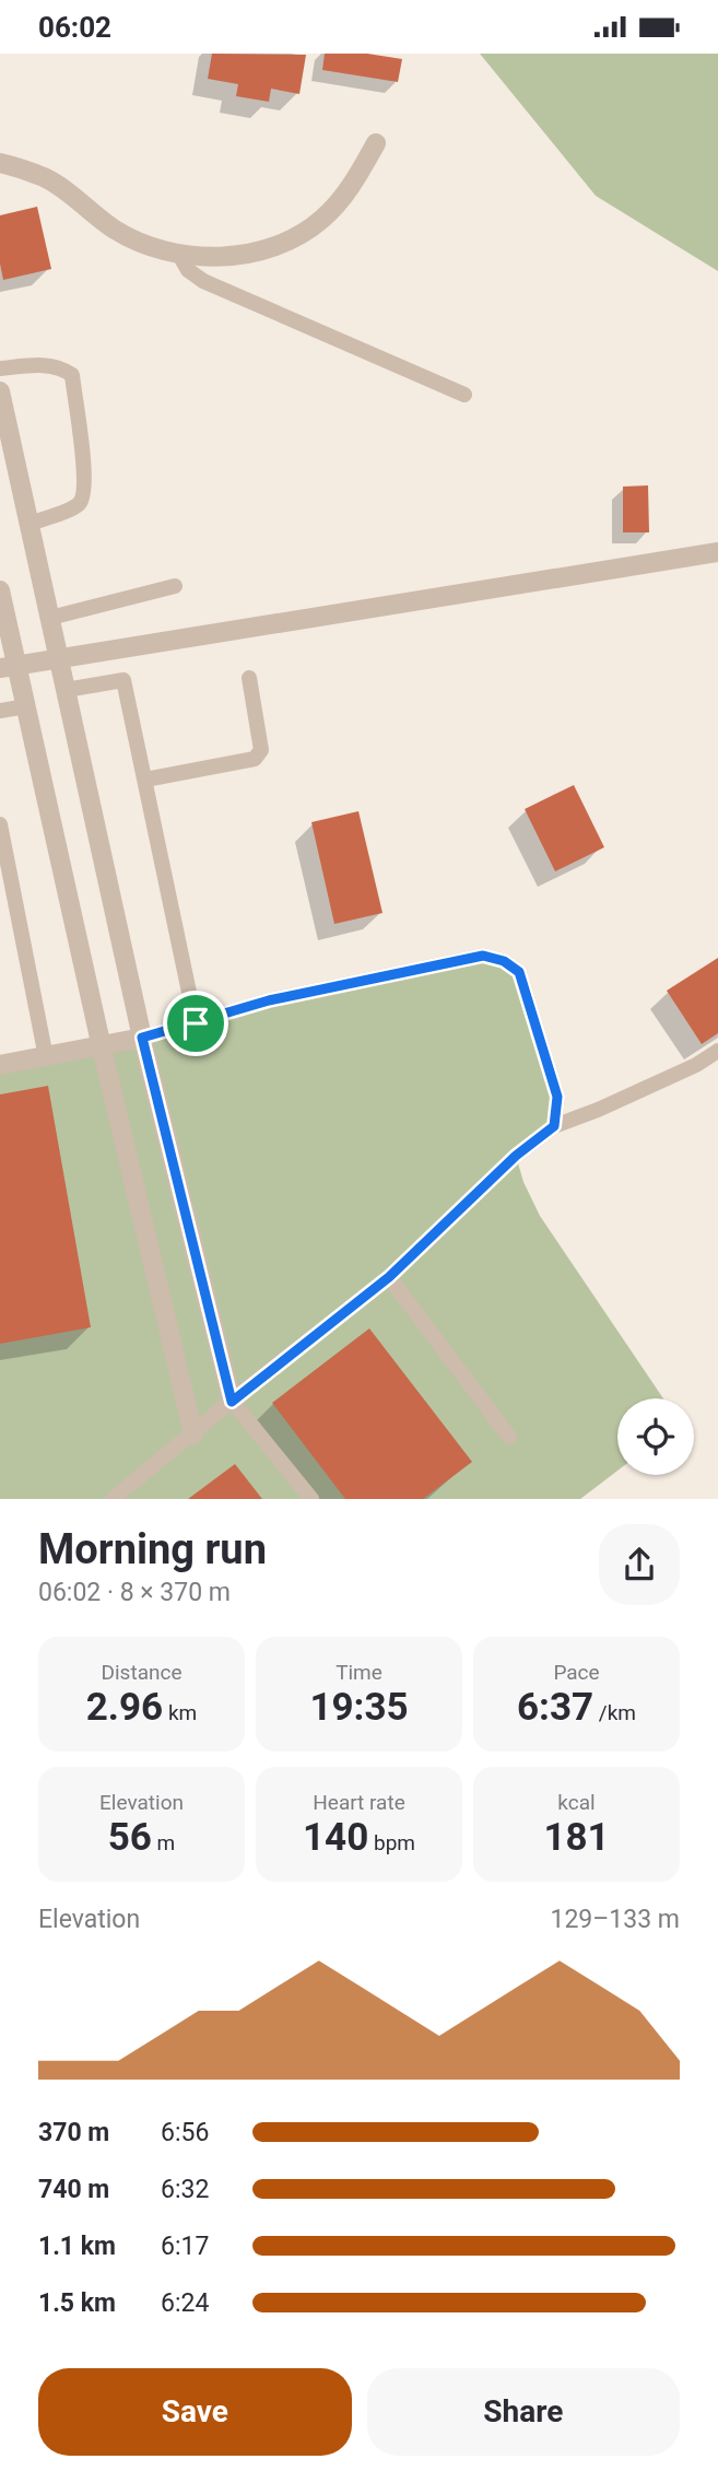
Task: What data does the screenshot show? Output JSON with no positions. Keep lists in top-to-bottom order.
{
  "page": {
    "status": "06:02",
    "heading": ["Morning run", "06:02 · 8 × 370 m"],
    "stats": [
      ["Distance", "2.96 km"],
      ["Time", "19:35"],
      ["Pace", "6:37 /km"],
      ["Elevation", "56 m"],
      ["Heart rate", "140 bpm"],
      ["kcal", "181"]
    ],
    "chart": ["Elevation", "129–133 m"],
    "list": [
      {
        "name": "370 m",
        "note": "6:56"
      },
      {
        "name": "740 m",
        "note": "6:32"
      },
      {
        "name": "1.1 km",
        "note": "6:17"
      },
      {
        "name": "1.5 km",
        "note": "6:24"
      }
    ],
    "buttons": ["Save", "Share"]
  }
}
